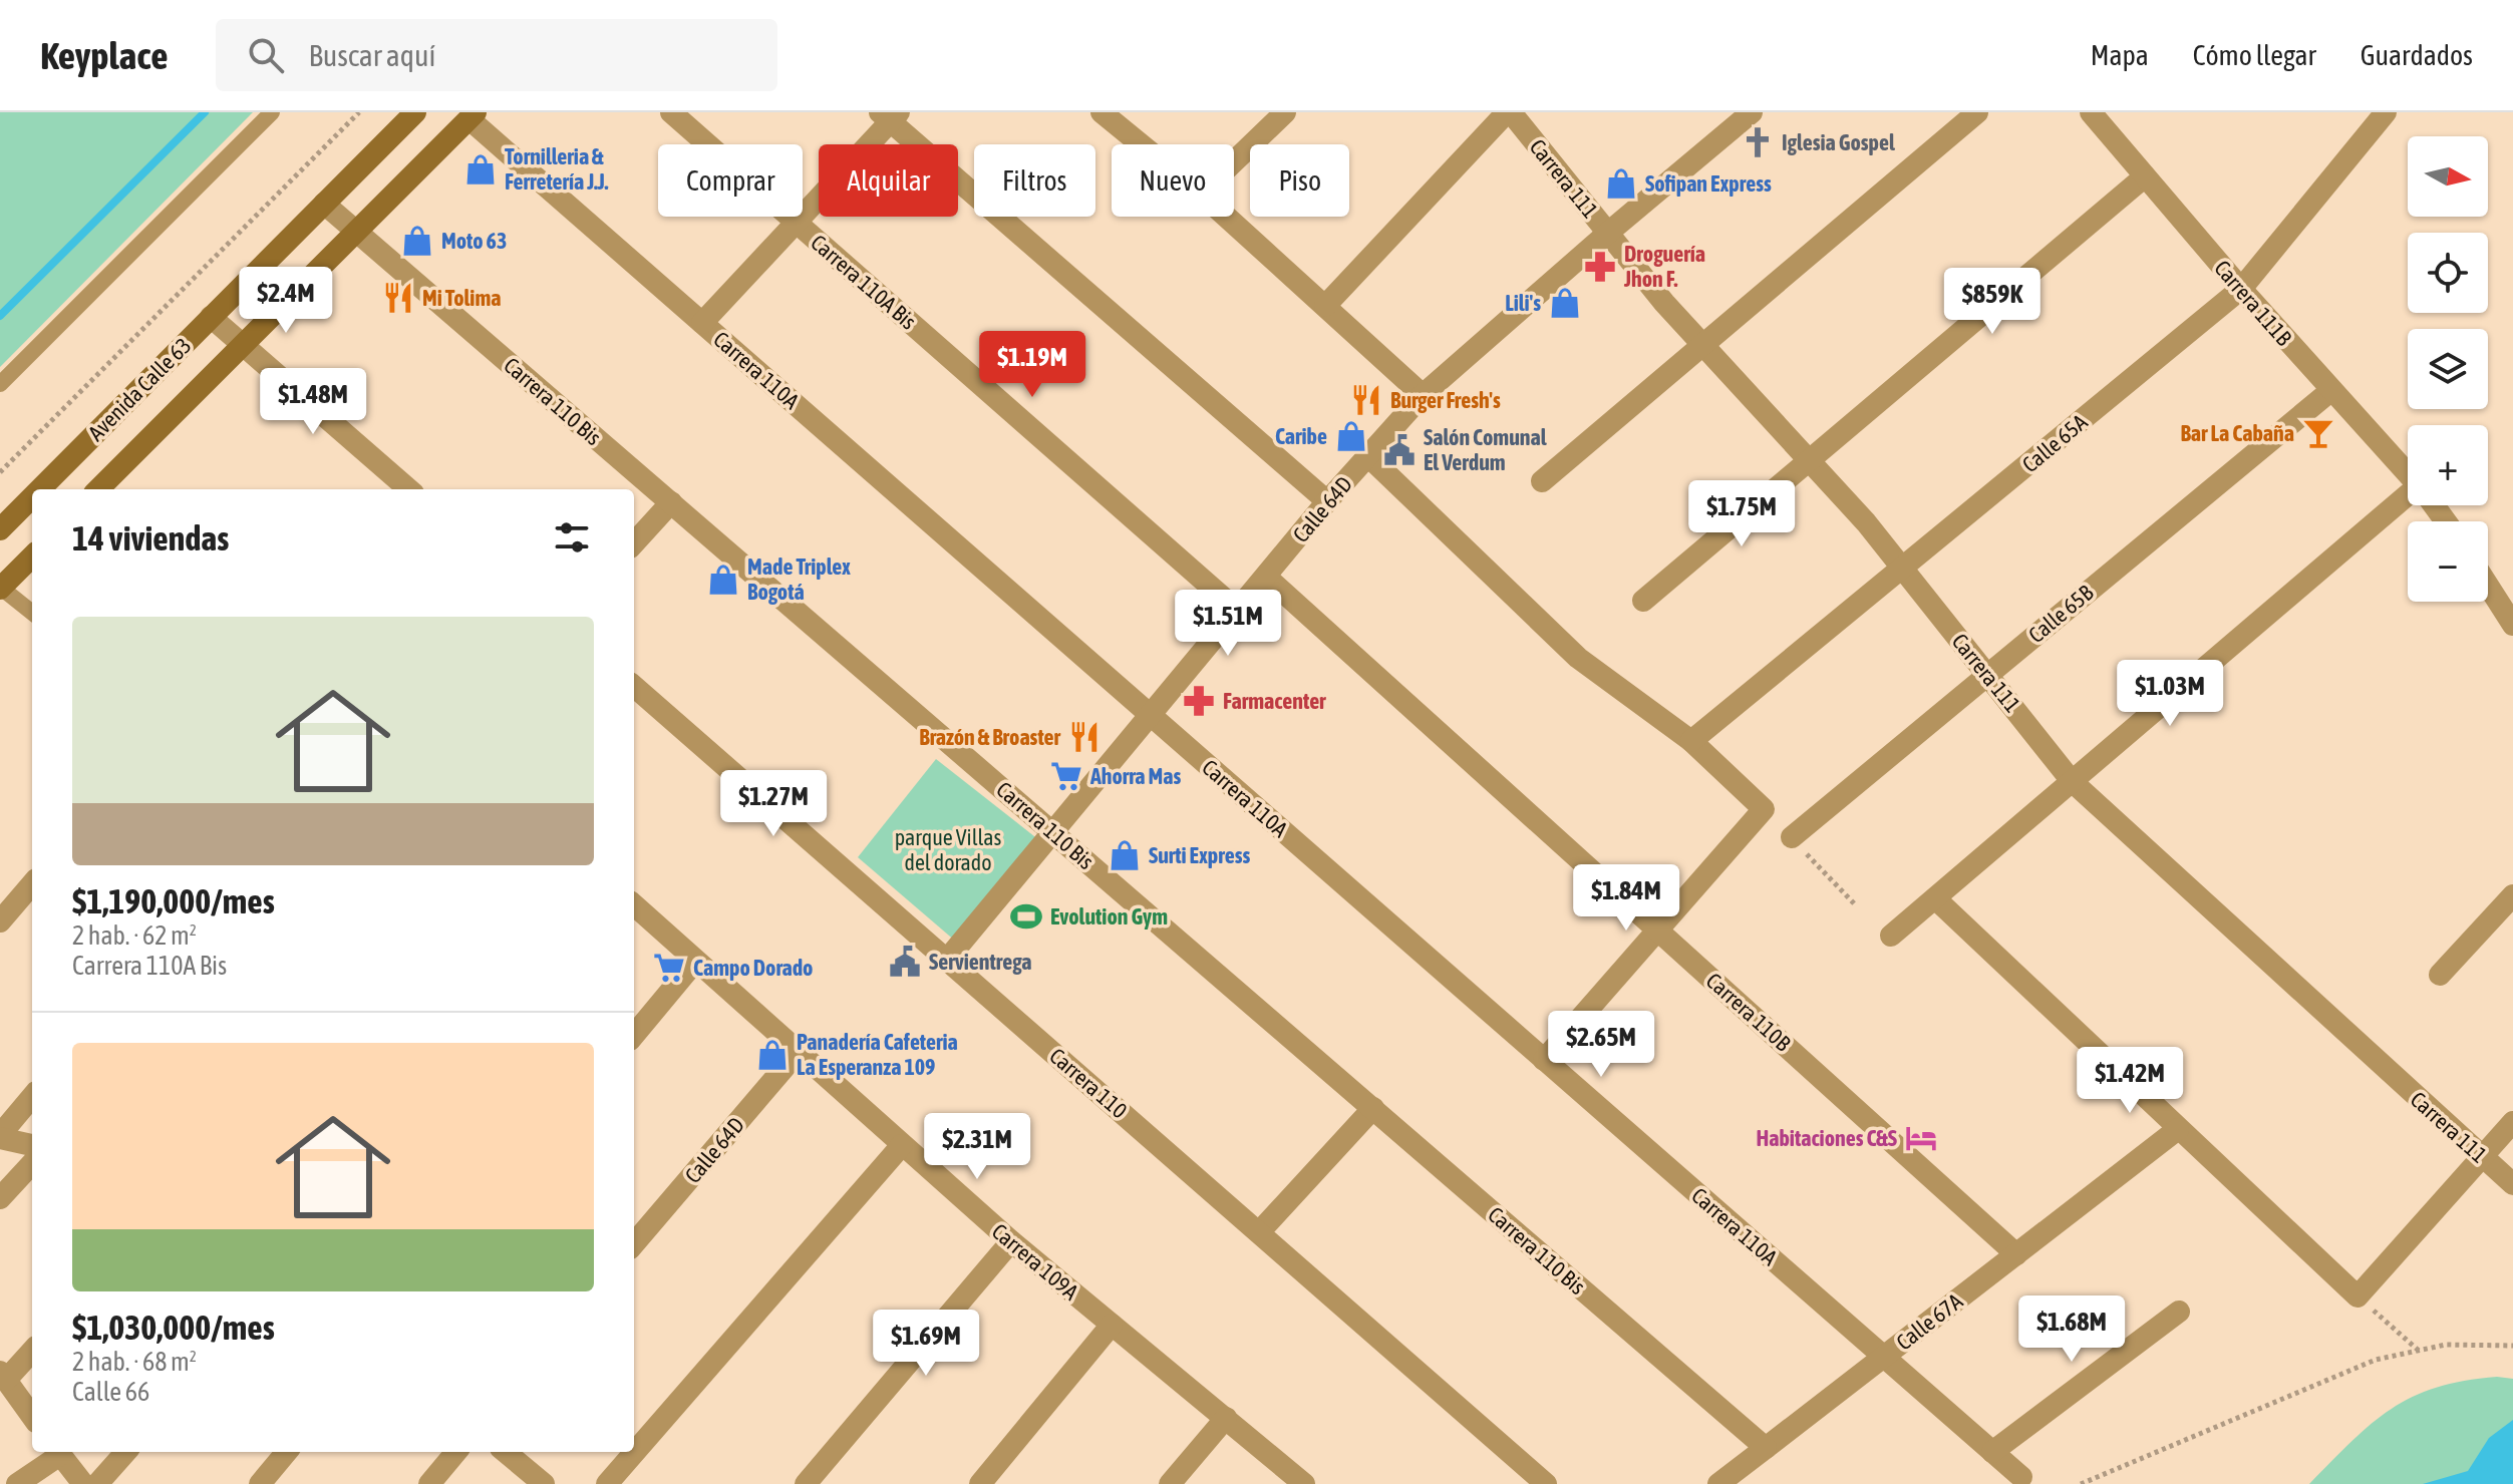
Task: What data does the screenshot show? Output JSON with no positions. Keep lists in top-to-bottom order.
{
  "streets": {
    "main road": ["Avenida Calle 63"],
    "street": [
      "Carrera 111",
      "Carrera 110A Bis",
      "Carrera 111B",
      "Carrera 110A",
      "Carrera 110 Bis",
      "Calle 65A",
      "Calle 64D",
      "Calle 65B",
      "Carrera 110B",
      "Carrera 110",
      "Carrera 109A",
      "Calle 67A"
    ]
  },
  "crossings": [
    ["Carrera 111", "Calle 65A"],
    ["Carrera 111", "Calle 64D"],
    ["Carrera 111", "Calle 65B"],
    ["Carrera 110A Bis", "Calle 64D"],
    ["Carrera 111B", "Calle 65A"],
    ["Carrera 111B", "Calle 65B"],
    ["Carrera 110A", "Avenida Calle 63"],
    ["Carrera 110A", "Calle 64D"],
    ["Carrera 110A", "Calle 67A"],
    ["Avenida Calle 63", "Carrera 110 Bis"],
    ["Carrera 110 Bis", "Calle 64D"],
    ["Carrera 110 Bis", "Calle 67A"],
    ["Calle 64D", "Carrera 110B"],
    ["Calle 64D", "Carrera 110"],
    ["Calle 64D", "Carrera 109A"],
    ["Carrera 110B", "Calle 67A"]
  ],
  "parks": ["parque Villas del dorado"],
  "places": {
    "church": ["Iglesia Gospel"],
    "shop": [
      "Tornilleria & Ferretería J.J.",
      "Sofipan Express",
      "Moto 63",
      "Lili's",
      "Caribe",
      "Made Triplex Bogotá",
      "Surti Express",
      "Panadería Cafeteria La Esperanza 109"
    ],
    "pharmacy": ["Droguería Jhon F.", "Farmacenter"],
    "restaurant": ["Mi Tolima", "Burger Fresh's", "Brazón & Broaster"],
    "bar": ["Bar La Cabaña"],
    "public building": ["Salón Comunal El Verdum", "Servientrega"],
    "supermarket": ["Ahorra Mas", "Campo Dorado"],
    "sports": ["Evolution Gym"],
    "hotel": ["Habitaciones C&S"]
  },
  "north": "right",
  "page": {
    "header": "Keyplace",
    "search": "Buscar aquí",
    "nav": ["Mapa", "Cómo llegar", "Guardados"],
    "map_buttons": ["+", "−"],
    "chip": [
      "Comprar",
      "Alquilar",
      "Filtros",
      "Nuevo",
      "Piso"
    ],
    "price": [
      "$2.4M",
      "$859K",
      "$1.19M",
      "$1.48M",
      "$1.75M",
      "$1.51M",
      "$1.03M",
      "$1.27M",
      "$1.84M",
      "$2.65M",
      "$1.42M",
      "$2.31M",
      "$1.68M",
      "$1.69M"
    ],
    "heading": "14 viviendas",
    "list": [
      {
        "name": "$1,190,000/mes",
        "note": "2 hab. · 62 m² · Carrera 110A Bis"
      },
      {
        "name": "$1,030,000/mes",
        "note": "2 hab. · 68 m² · Calle 66"
      }
    ]
  }
}
